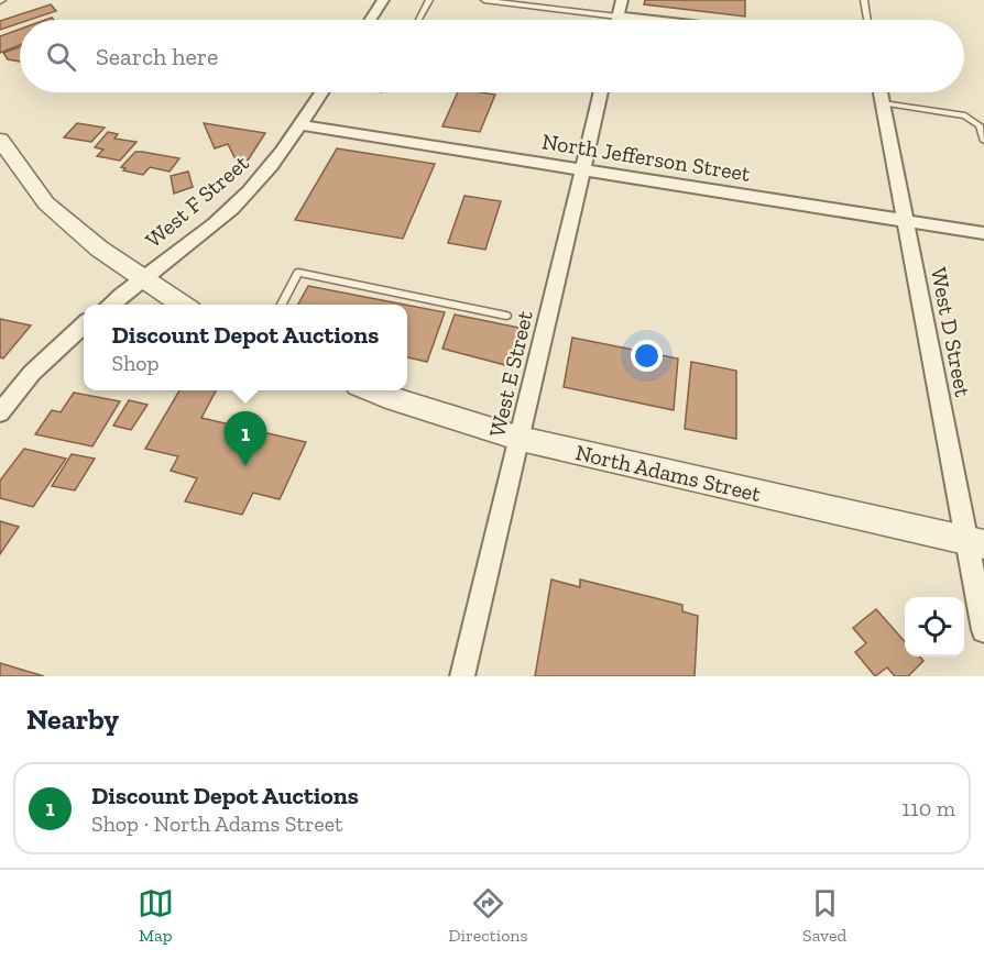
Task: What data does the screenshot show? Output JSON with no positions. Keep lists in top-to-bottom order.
{
  "streets": {
    "street": [
      "North Jefferson Street",
      "West F Street",
      "West D Street",
      "West E Street",
      "North Adams Street"
    ]
  },
  "crossings": [
    ["North Jefferson Street", "West F Street"],
    ["North Jefferson Street", "West D Street"],
    ["North Jefferson Street", "West E Street"],
    ["West D Street", "North Adams Street"],
    ["West E Street", "North Adams Street"]
  ],
  "page": {
    "search": "Search here",
    "popup": ["Discount Depot Auctions", "Shop"],
    "pins": "1",
    "heading": "Nearby",
    "list": [
      {
        "mark": "1",
        "name": "Discount Depot Auctions",
        "note": "Shop · North Adams Street",
        "value": "110 m"
      }
    ],
    "nav": ["Map", "Directions", "Saved"]
  }
}
